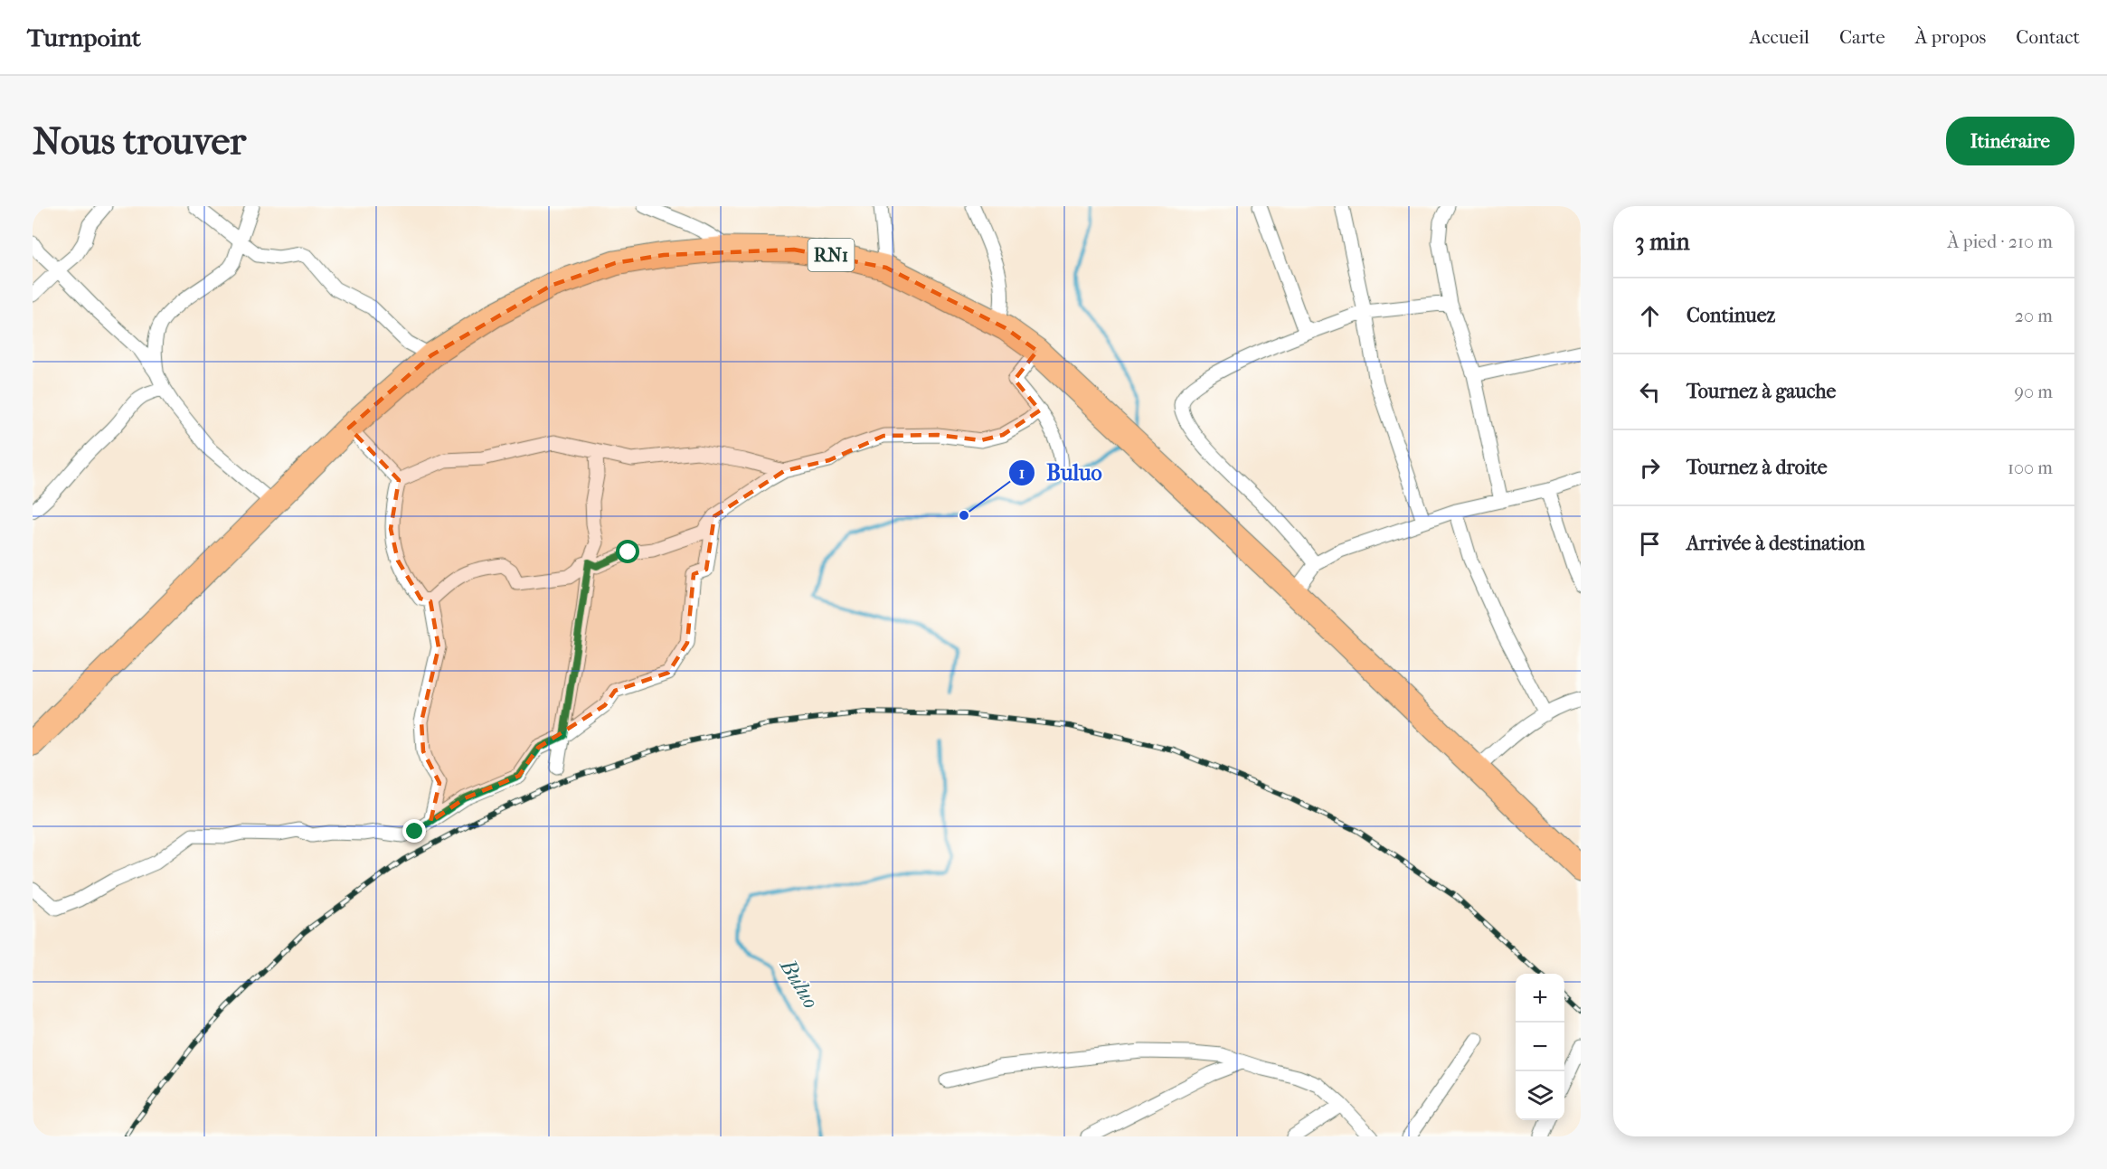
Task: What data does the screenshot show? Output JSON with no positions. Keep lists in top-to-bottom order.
{
  "streets": {
    "highway": ["RN1"]
  },
  "water": ["Buluo"],
  "places": ["Buluo"],
  "page": {
    "header": "Turnpoint",
    "nav": [
      "Accueil",
      "Carte",
      "À propos",
      "Contact"
    ],
    "buttons": "Itinéraire",
    "title": "Nous trouver",
    "heading": ["3 min", "À pied · 210 m"],
    "list": [
      ["Continuez", "20 m"],
      ["Tournez à gauche", "90 m"],
      ["Tournez à droite", "100 m"],
      "Arrivée à destination"
    ],
    "map_buttons": ["+", "−"]
  }
}
